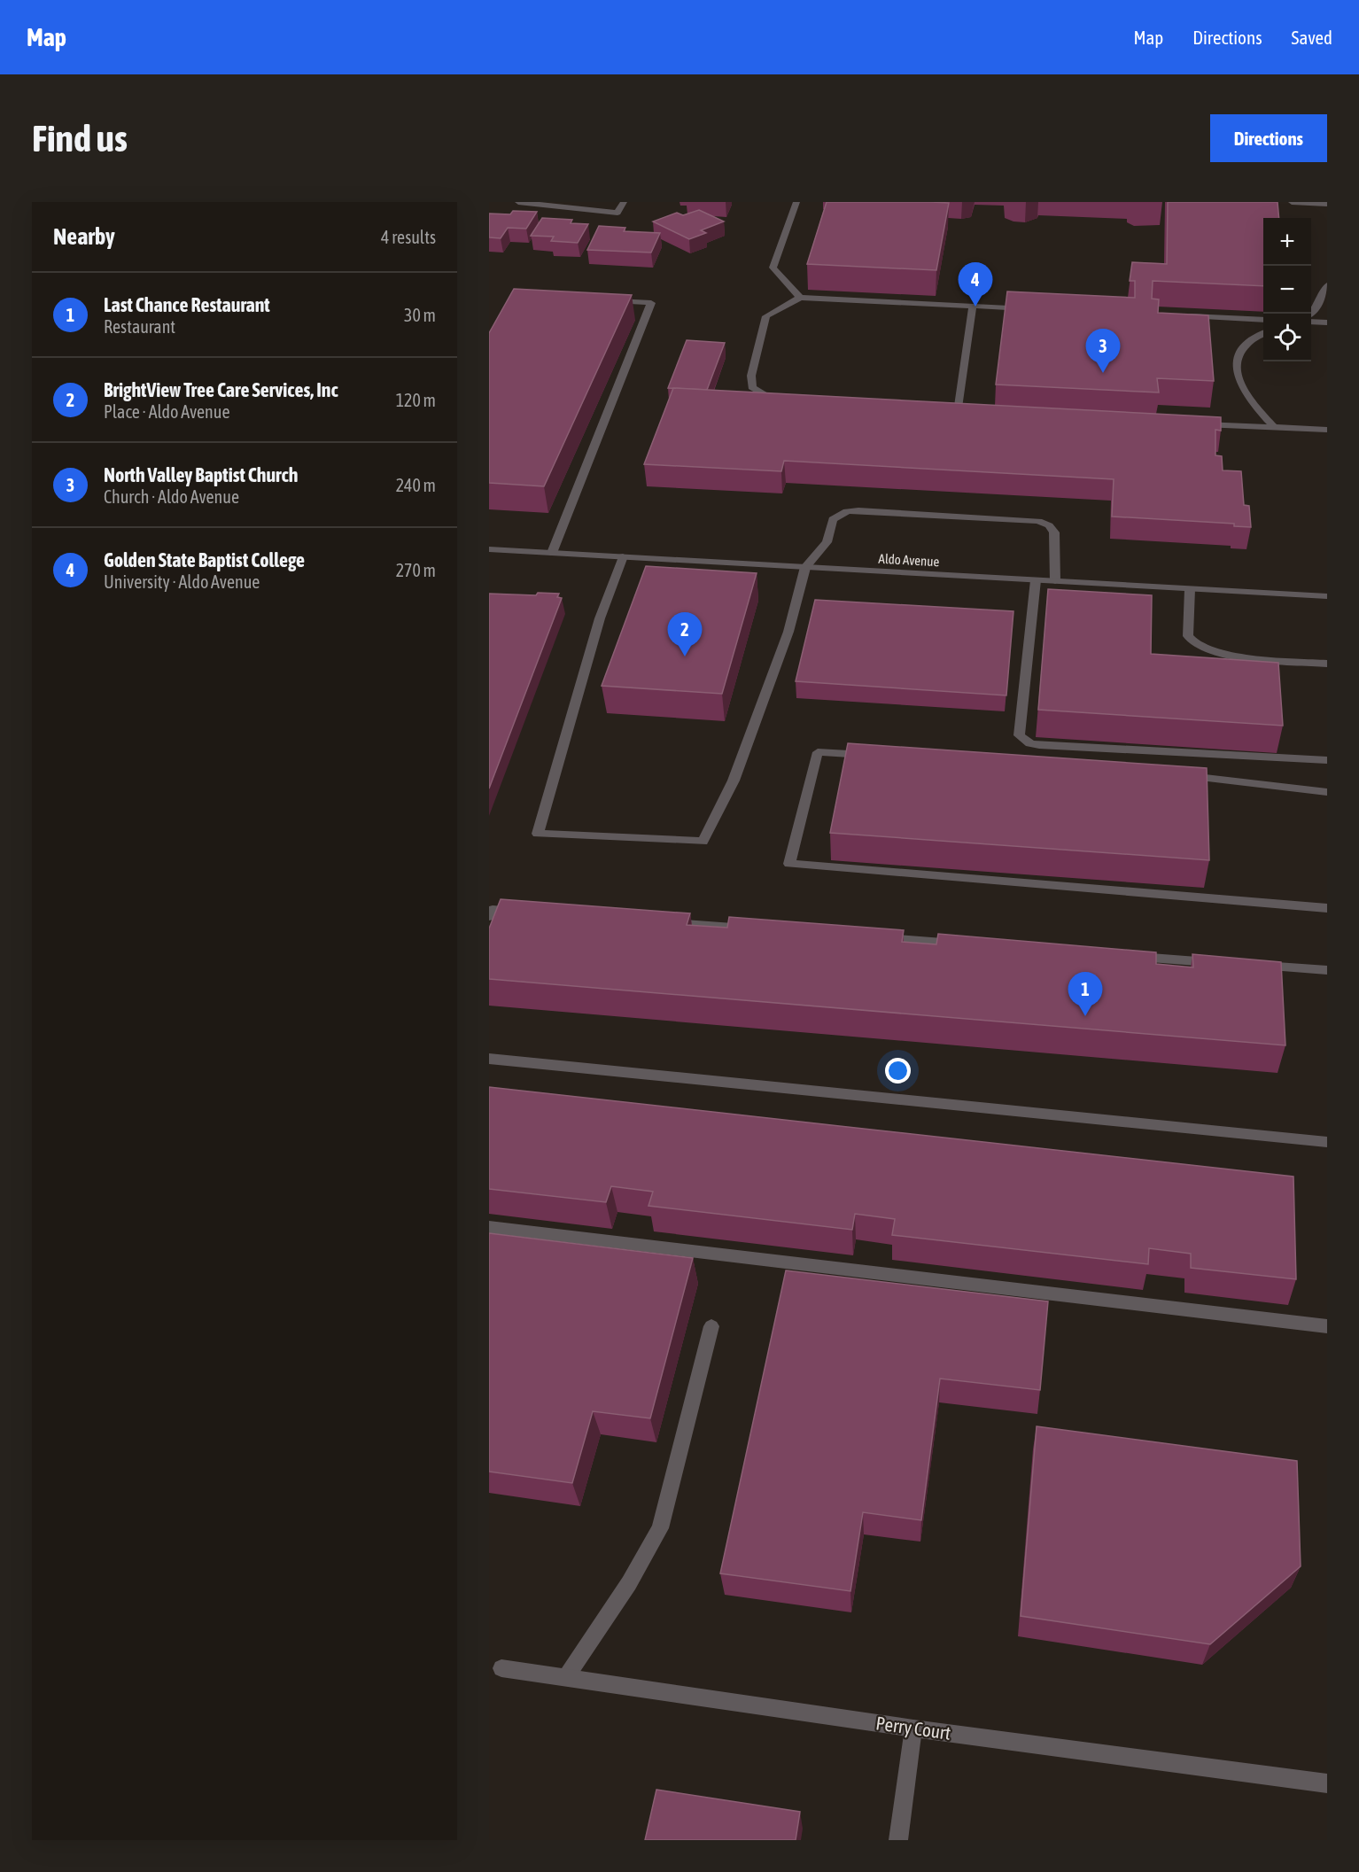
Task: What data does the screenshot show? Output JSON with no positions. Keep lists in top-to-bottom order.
{
  "streets": {
    "street": ["Aldo Avenue", "Perry Court"]
  },
  "page": {
    "header": "Map",
    "nav": ["Map", "Directions", "Saved"],
    "buttons": "Directions",
    "title": "Find us",
    "heading": ["Nearby", "4 results"],
    "map_buttons": ["+", "−"],
    "pins": [
      "4",
      "3",
      "2",
      "1"
    ],
    "list": [
      {
        "mark": "1",
        "name": "Last Chance Restaurant",
        "note": "Restaurant",
        "value": "30 m"
      },
      {
        "mark": "2",
        "name": "BrightView Tree Care Services, Inc",
        "note": "Place · Aldo Avenue",
        "value": "120 m"
      },
      {
        "mark": "3",
        "name": "North Valley Baptist Church",
        "note": "Church · Aldo Avenue",
        "value": "240 m"
      },
      {
        "mark": "4",
        "name": "Golden State Baptist College",
        "note": "University · Aldo Avenue",
        "value": "270 m"
      }
    ]
  }
}
